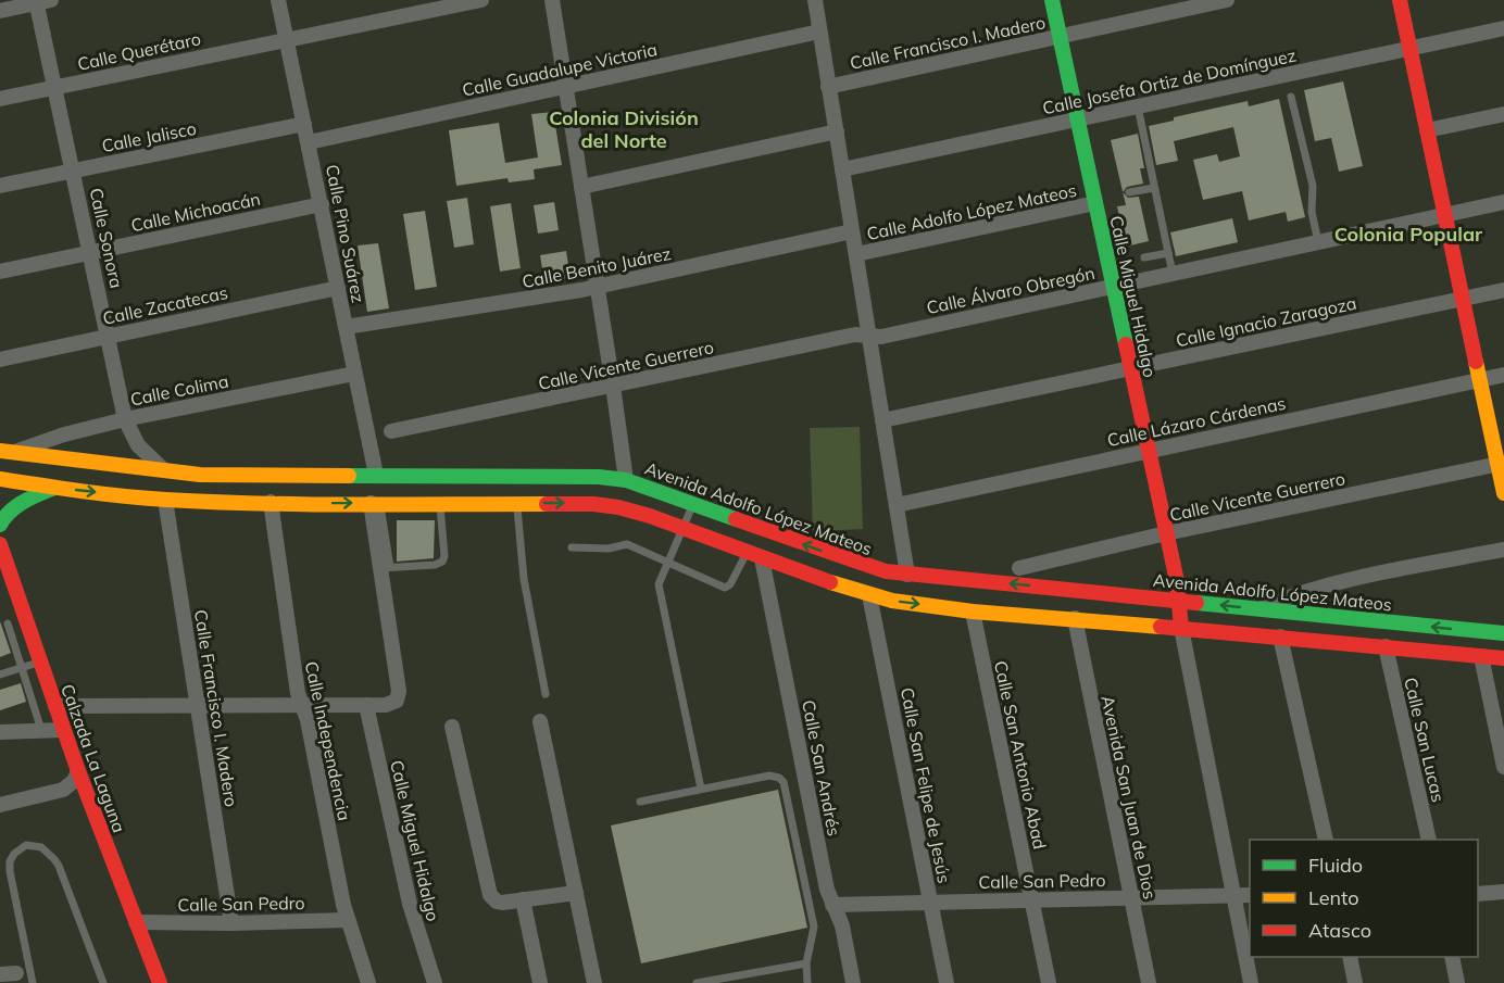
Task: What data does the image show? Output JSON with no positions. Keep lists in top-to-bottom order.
{
  "streets": {
    "main road": ["Calle Miguel Hidalgo", "Avenida Adolfo López Mateos", "Calzada La Laguna"],
    "street": [
      "Calle Francisco I. Madero",
      "Calle Querétaro",
      "Calle Guadalupe Victoria",
      "Calle Josefa Ortiz de Domínguez",
      "Calle Jalisco",
      "Calle Michoacán",
      "Calle Adolfo López Mateos",
      "Calle Pino Suárez",
      "Calle Sonora",
      "Calle Benito Juárez",
      "Calle Álvaro Obregón",
      "Calle Zacatecas",
      "Calle Ignacio Zaragoza",
      "Calle Vicente Guerrero",
      "Calle Colima",
      "Calle Lázaro Cárdenas",
      "Calle San Lucas",
      "Calle Independencia",
      "Calle San Antonio Abad",
      "Calle San Andrés",
      "Calle San Felipe de Jesús",
      "Avenida San Juan de Dios",
      "Calle San Pedro"
    ]
  },
  "crossings": [
    ["Calle Francisco I. Madero", "Calle Miguel Hidalgo"],
    ["Calle Francisco I. Madero", "Calle San Pedro"],
    ["Calle Querétaro", "Calle Pino Suárez"],
    ["Calle Querétaro", "Calle Sonora"],
    ["Calle Guadalupe Victoria", "Calle Pino Suárez"],
    ["Calle Josefa Ortiz de Domínguez", "Calle Miguel Hidalgo"],
    ["Calle Jalisco", "Calle Pino Suárez"],
    ["Calle Jalisco", "Calle Sonora"],
    ["Calle Michoacán", "Calle Pino Suárez"],
    ["Calle Michoacán", "Calle Sonora"],
    ["Calle Adolfo López Mateos", "Calle Miguel Hidalgo"],
    ["Calle Pino Suárez", "Calle Benito Juárez"],
    ["Calle Pino Suárez", "Calle Zacatecas"],
    ["Calle Pino Suárez", "Calle Colima"],
    ["Calle Pino Suárez", "Avenida Adolfo López Mateos"],
    ["Calle Sonora", "Calle Zacatecas"],
    ["Calle Sonora", "Calle Colima"],
    ["Calle Sonora", "Avenida Adolfo López Mateos"],
    ["Calle Álvaro Obregón", "Calle Miguel Hidalgo"],
    ["Calle Álvaro Obregón", "Calle Vicente Guerrero"],
    ["Calle Miguel Hidalgo", "Calle Ignacio Zaragoza"],
    ["Calle Miguel Hidalgo", "Calle Vicente Guerrero"],
    ["Calle Miguel Hidalgo", "Calle Lázaro Cárdenas"],
    ["Calle Miguel Hidalgo", "Avenida Adolfo López Mateos"],
    ["Calle Colima", "Avenida Adolfo López Mateos"],
    ["Calle Independencia", "Calle San Pedro"],
    ["Calle San Antonio Abad", "Calle San Pedro"],
    ["Calzada La Laguna", "Calle San Pedro"],
    ["Calle San Andrés", "Calle San Pedro"],
    ["Calle San Felipe de Jesús", "Calle San Pedro"],
    ["Avenida San Juan de Dios", "Calle San Pedro"]
  ],
  "districts": ["Colonia División del Norte", "Colonia Popular"],
  "legend": ["Fluido", "Lento", "Atasco"]
}
